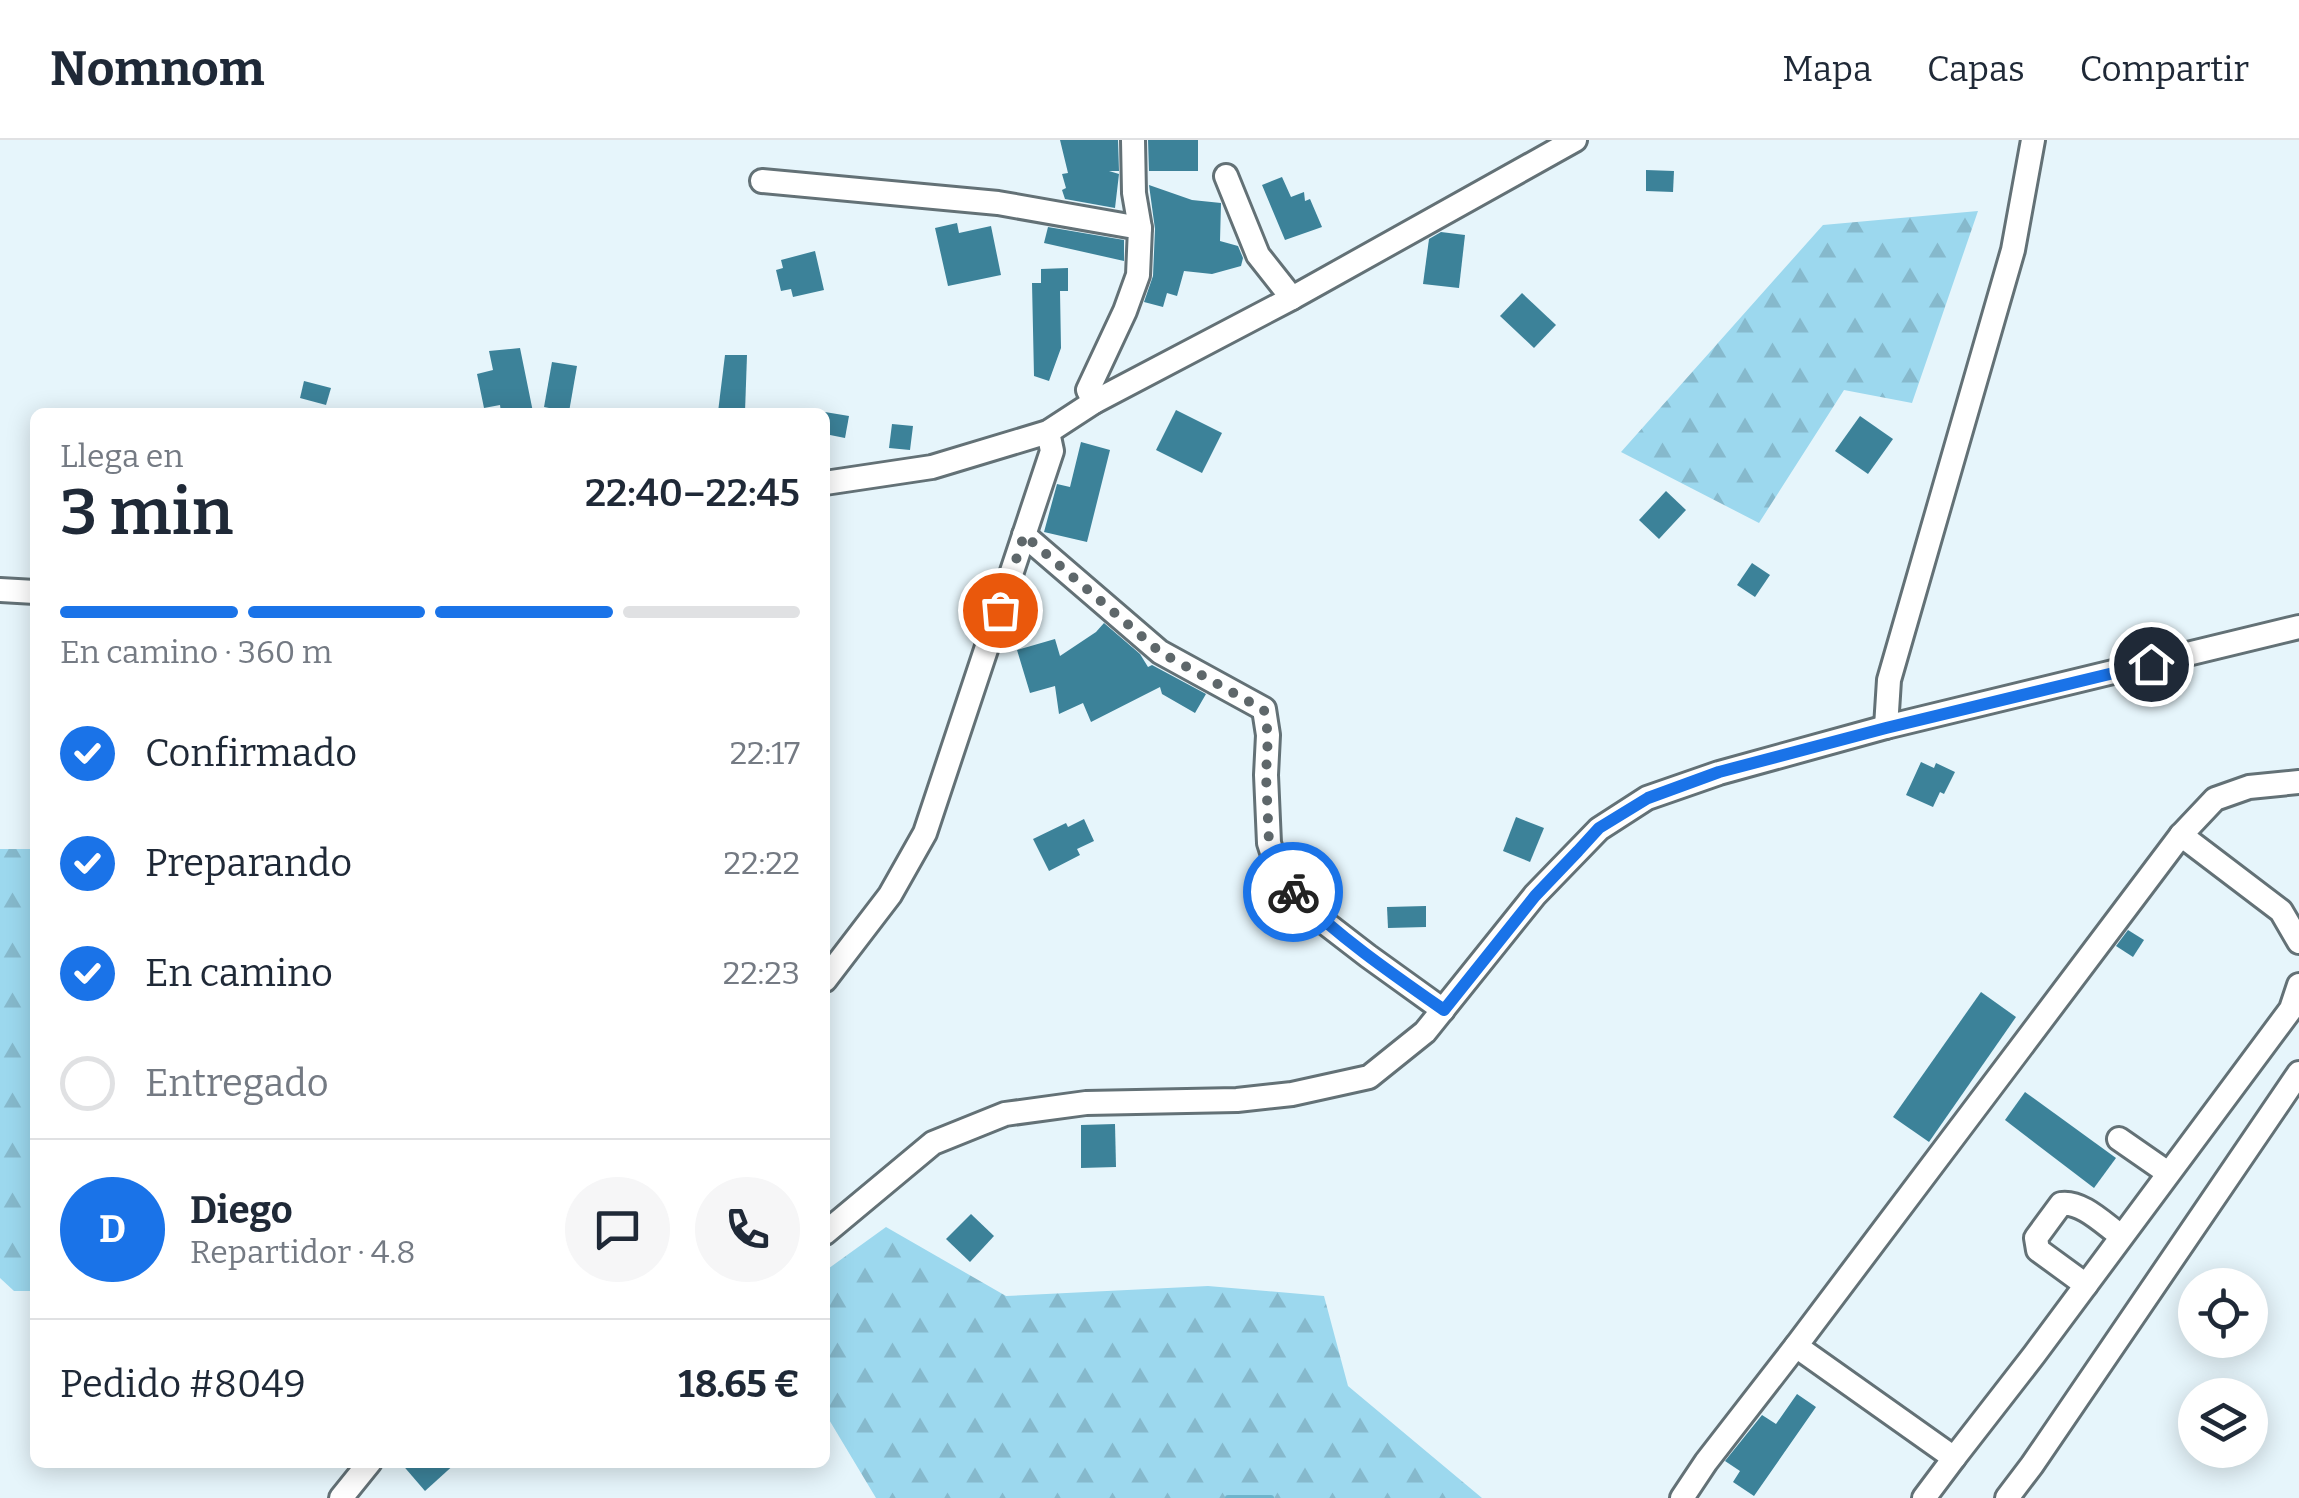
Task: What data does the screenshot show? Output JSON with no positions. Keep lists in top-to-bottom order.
{
  "page": {
    "header": "Nomnom",
    "nav": ["Mapa", "Capas", "Compartir"],
    "heading": ["3 min", "Llega en", "22:40–22:45"],
    "panel": [
      "Diego",
      "Repartidor · 4.8",
      "Pedido #8049",
      "18.65 €"
    ],
    "bar": "En camino · 360 m",
    "list": [
      ["Confirmado", "22:17"],
      ["Preparando", "22:22"],
      ["En camino", "22:23"],
      "Entregado"
    ],
    "round": "D"
  }
}
